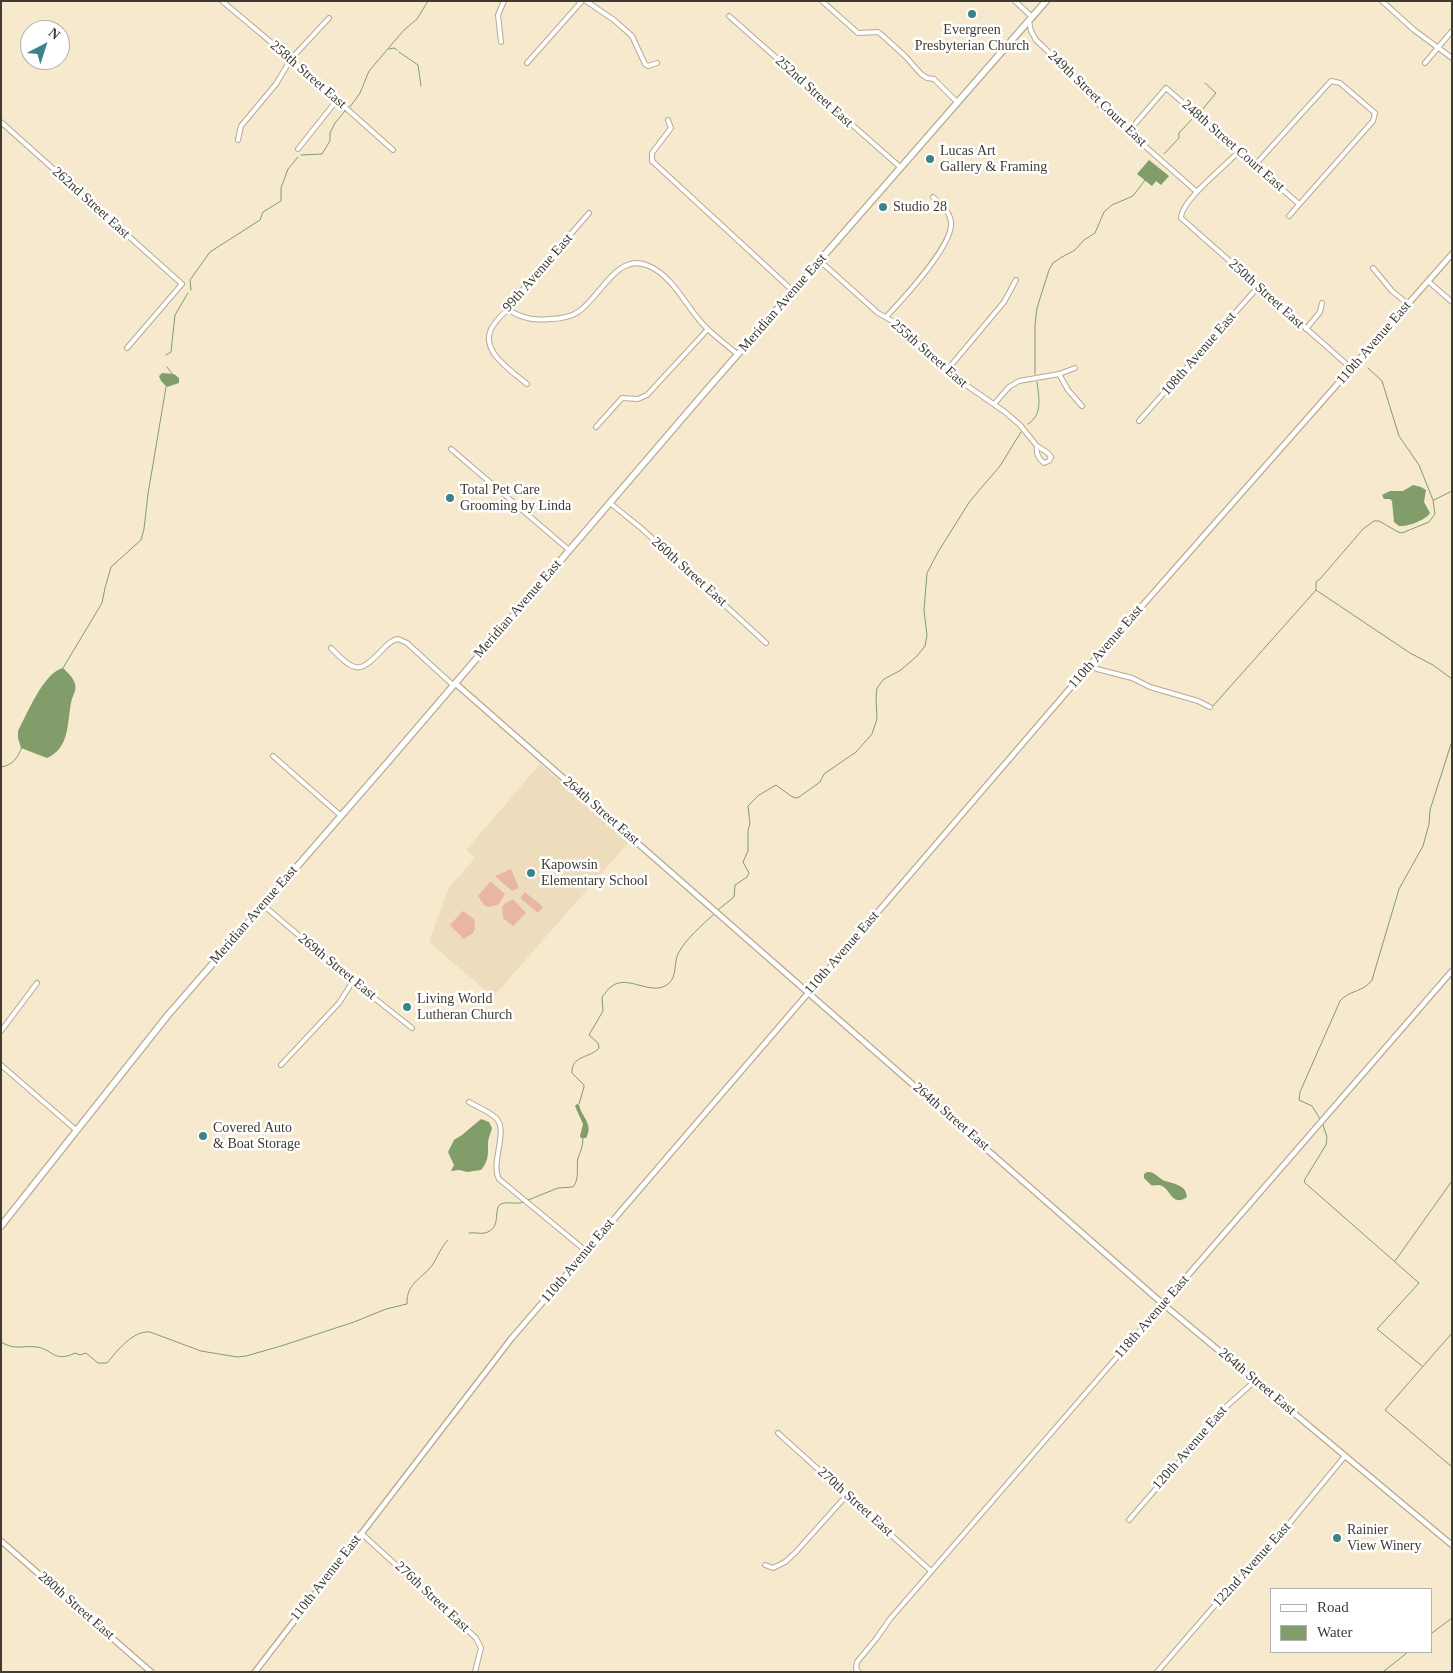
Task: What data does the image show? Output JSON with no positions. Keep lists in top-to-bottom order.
{
  "streets": {
    "main road": ["Meridian Avenue East"],
    "street": [
      "258th Street East",
      "252nd Street East",
      "249th Street Court East",
      "248th Street Court East",
      "262nd Street East",
      "99th Avenue East",
      "250th Street East",
      "110th Avenue East",
      "255th Street East",
      "108th Avenue East",
      "260th Street East",
      "264th Street East",
      "269th Street East",
      "118th Avenue East",
      "120th Avenue East",
      "270th Street East",
      "122nd Avenue East",
      "276th Street East",
      "280th Street East"
    ]
  },
  "crossings": [
    ["252nd Street East", "Meridian Avenue East"],
    ["249th Street Court East", "248th Street Court East"],
    ["249th Street Court East", "250th Street East"],
    ["249th Street Court East", "Meridian Avenue East"],
    ["250th Street East", "110th Avenue East"],
    ["250th Street East", "108th Avenue East"],
    ["Meridian Avenue East", "255th Street East"],
    ["Meridian Avenue East", "260th Street East"],
    ["Meridian Avenue East", "264th Street East"],
    ["Meridian Avenue East", "269th Street East"],
    ["110th Avenue East", "264th Street East"],
    ["110th Avenue East", "276th Street East"],
    ["264th Street East", "118th Avenue East"],
    ["264th Street East", "120th Avenue East"],
    ["264th Street East", "122nd Avenue East"],
    ["118th Avenue East", "270th Street East"]
  ],
  "places": [
    "Evergreen Presbyterian Church",
    "Lucas Art Gallery & Framing",
    "Studio 28",
    "Total Pet Care Grooming by Linda",
    "Kapowsin Elementary School",
    "Living World Lutheran Church",
    "Covered Auto & Boat Storage",
    "Rainier View Winery"
  ],
  "legend": ["Road", "Water"],
  "north": "top right"
}
